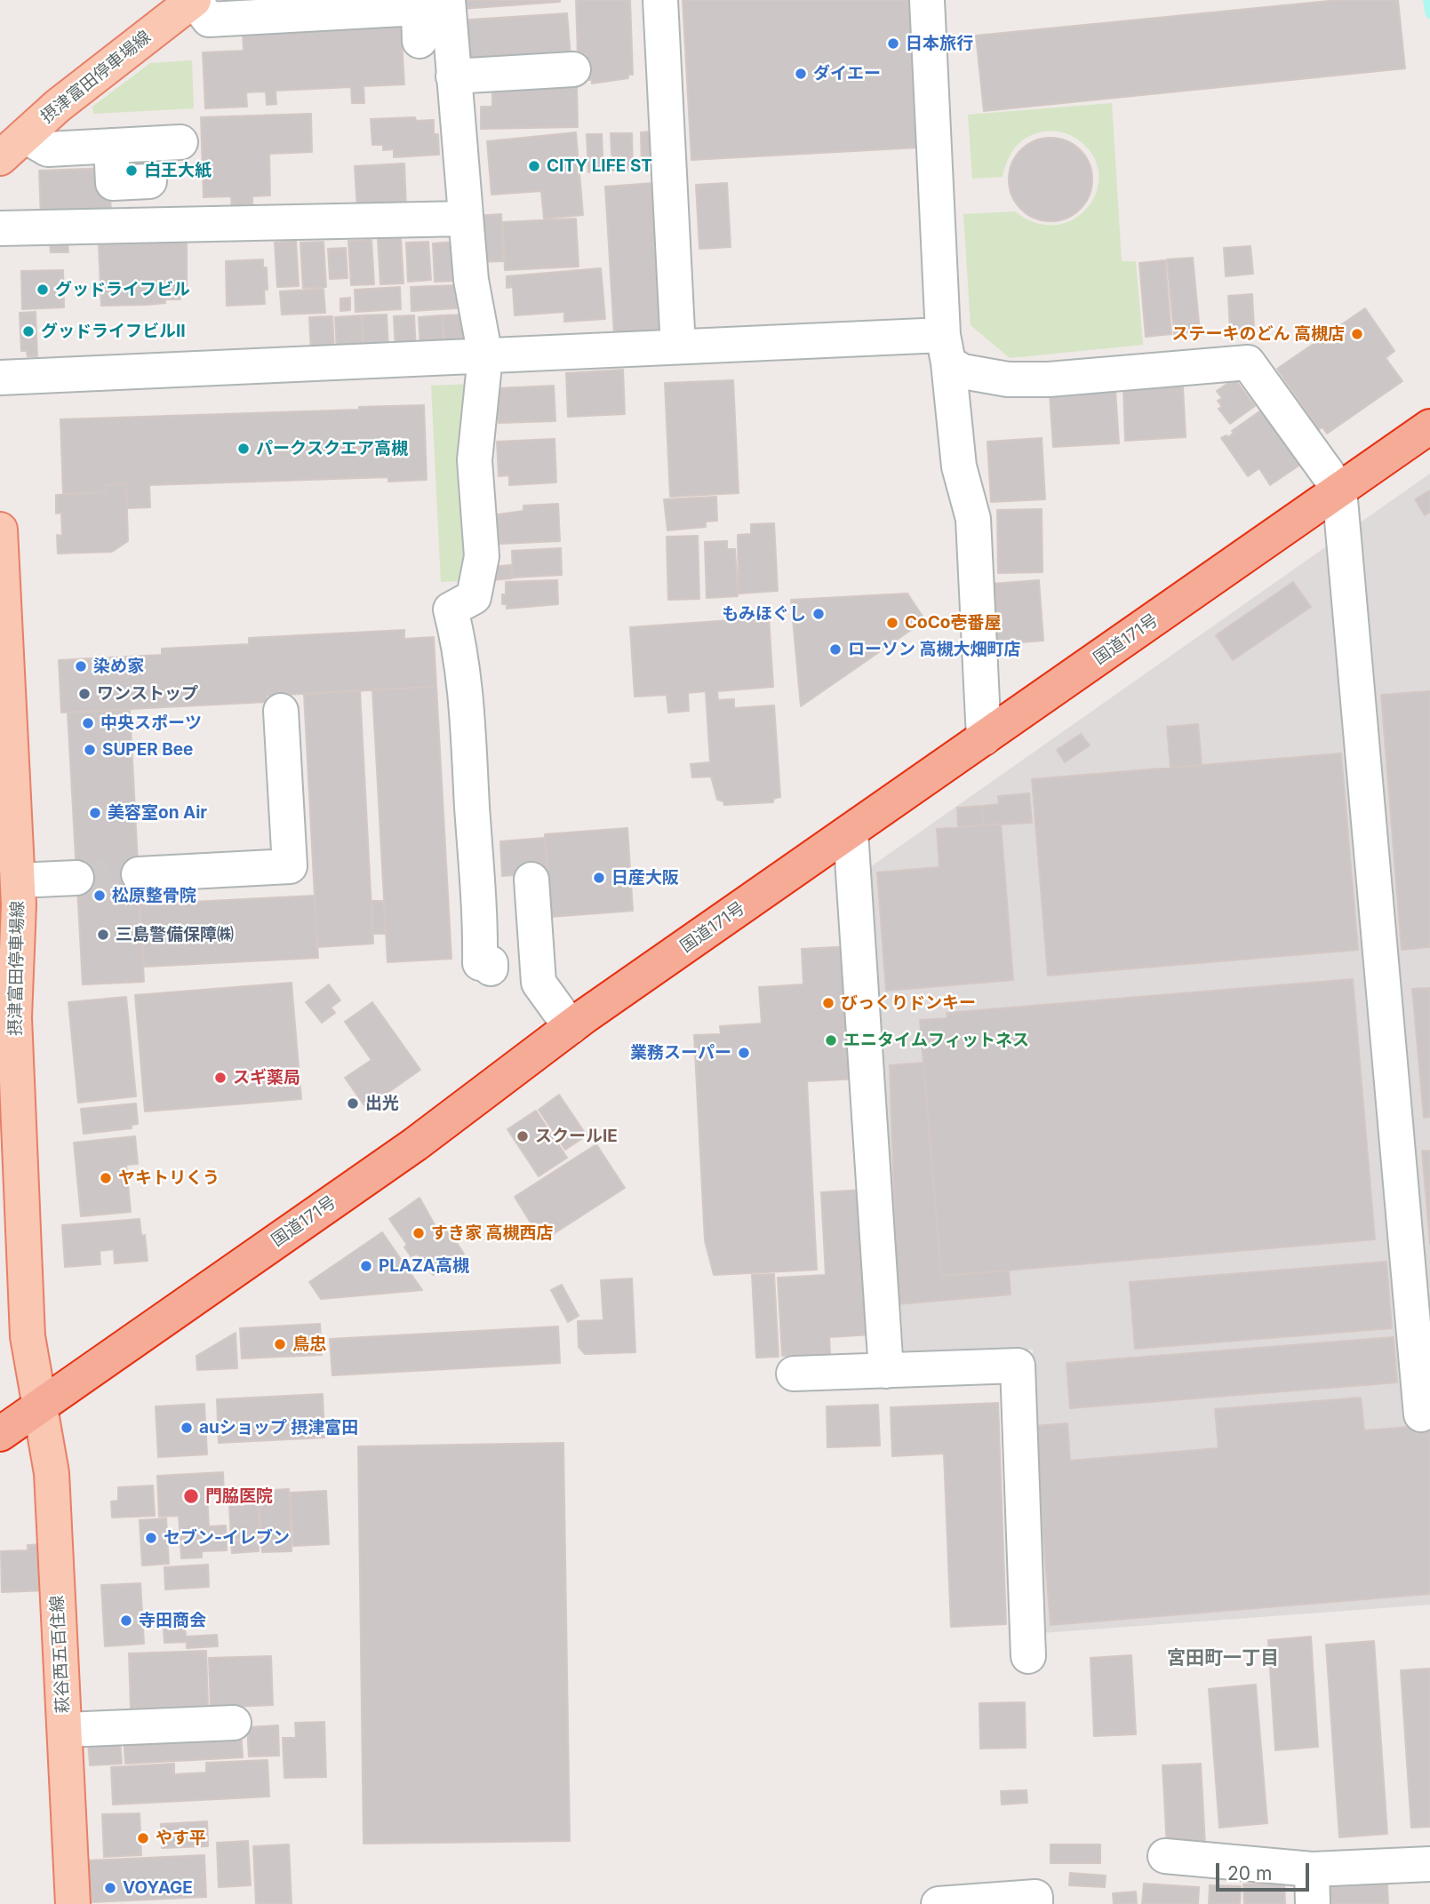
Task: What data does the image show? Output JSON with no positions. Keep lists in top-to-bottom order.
{
  "streets": {
    "highway": ["国道171号"],
    "main road": ["摂津富田停車場線", "萩谷西五百住線"]
  },
  "crossings": [
    ["摂津富田停車場線", "国道171号"],
    ["摂津富田停車場線", "萩谷西五百住線"],
    ["国道171号", "萩谷西五百住線"]
  ],
  "districts": ["宮田町一丁目"],
  "places": [
    "日本旅行",
    "ダイエー",
    "CITY LIFE ST",
    "白王大紙",
    "グッドライフビル",
    "グッドライフビルⅡ",
    "ステーキのどん 高槻店",
    "パークスクエア高槻",
    "もみほぐし",
    "CoCo壱番屋",
    "ローソン 高槻大畑町店",
    "染め家",
    "ワンストップ",
    "中央スポーツ",
    "SUPER Bee",
    "美容室on Air",
    "日産大阪",
    "松原整骨院",
    "三島警備保障㈱",
    "びっくりドンキー",
    "エニタイムフィットネス",
    "業務スーパー",
    "スギ薬局",
    "出光",
    "スクールIE",
    "ヤキトリくう",
    "すき家 高槻西店",
    "PLAZA高槻",
    "鳥忠",
    "auショップ 摂津富田",
    "門脇医院",
    "セブン-イレブン",
    "寺田商会",
    "やす平",
    "VOYAGE"
  ],
  "scale_bar": "20 m"
}
